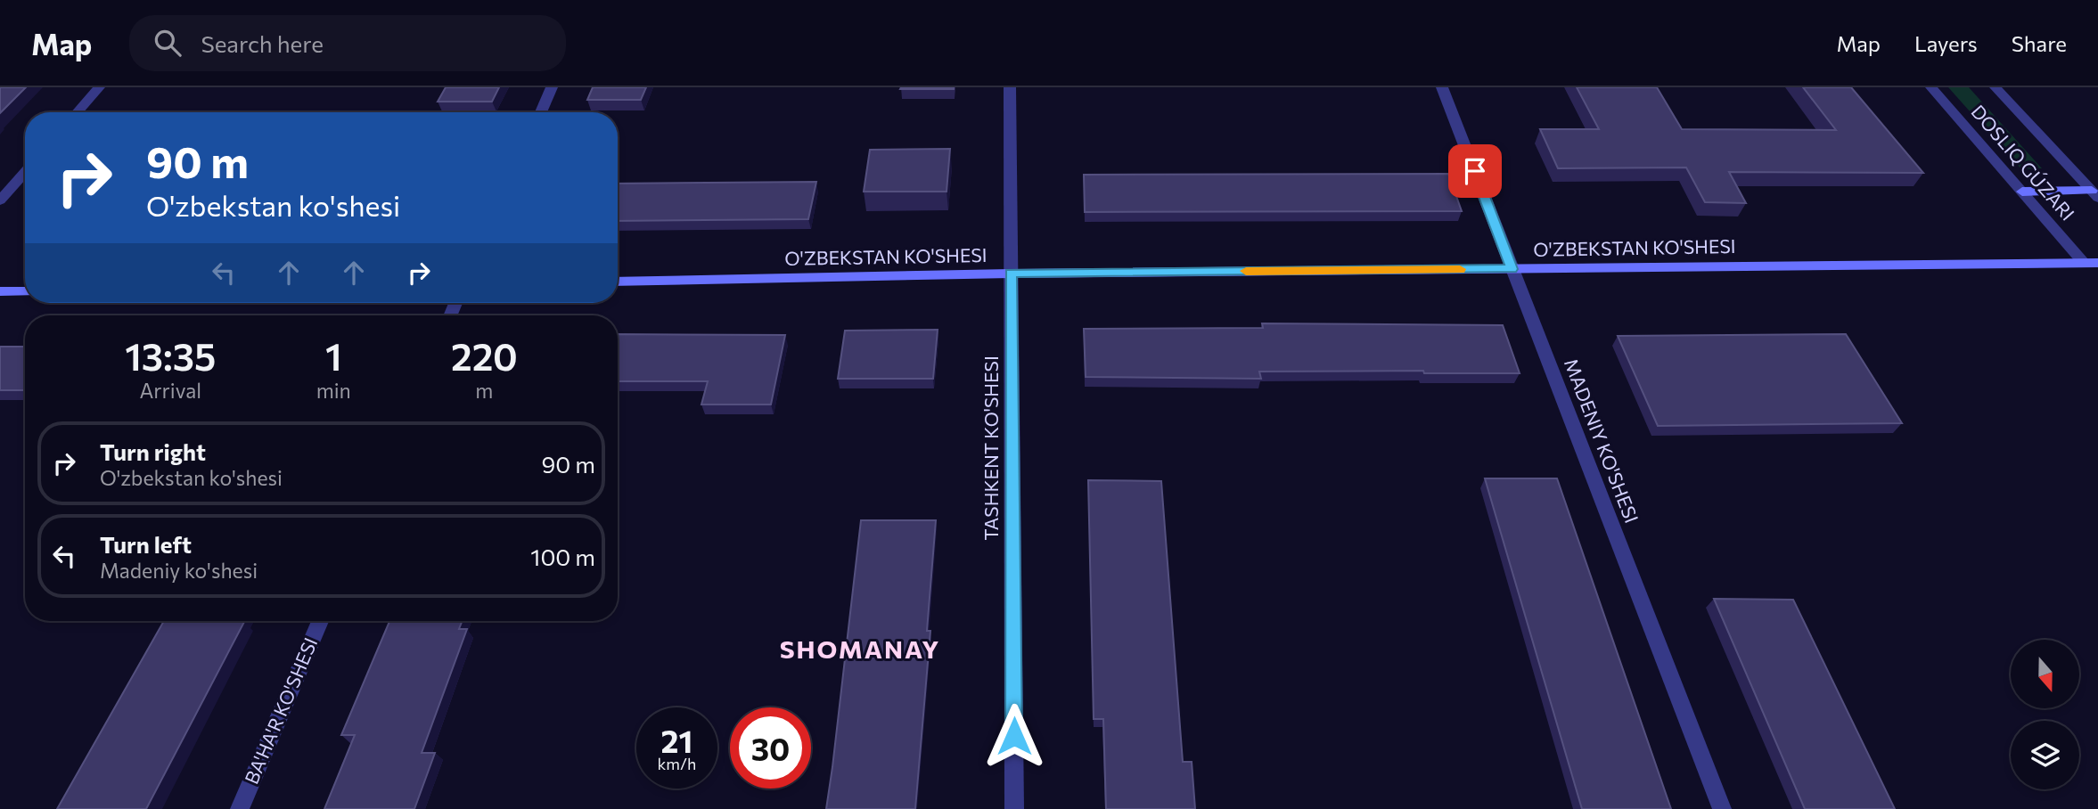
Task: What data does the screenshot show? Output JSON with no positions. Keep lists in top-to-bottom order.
{
  "streets": {
    "main road": ["O'ZBEKSTAN KO'SHESI"],
    "street": ["MADENIY KO'SHESI", "TASHKENT KO'SHESI", "BA'HA'R KO'SHESI"]
  },
  "crossings": [
    ["O'ZBEKSTAN KO'SHESI", "MADENIY KO'SHESI"],
    ["O'ZBEKSTAN KO'SHESI", "TASHKENT KO'SHESI"]
  ],
  "districts": ["SHOMANAY"],
  "north": "bottom",
  "page": {
    "header": "Map",
    "search": "Search here",
    "nav": ["Map", "Layers", "Share"],
    "turn": ["90 m", "O'zbekstan ko'shesi"],
    "eta": [
      "13:35",
      "Arrival",
      "1",
      "min",
      "220",
      "m"
    ],
    "list": [
      {
        "name": "Turn right",
        "note": "O'zbekstan ko'shesi",
        "value": "90 m"
      },
      {
        "name": "Turn left",
        "note": "Madeniy ko'shesi",
        "value": "100 m"
      }
    ],
    "speed": "21 km/h",
    "limit": "30"
  }
}
